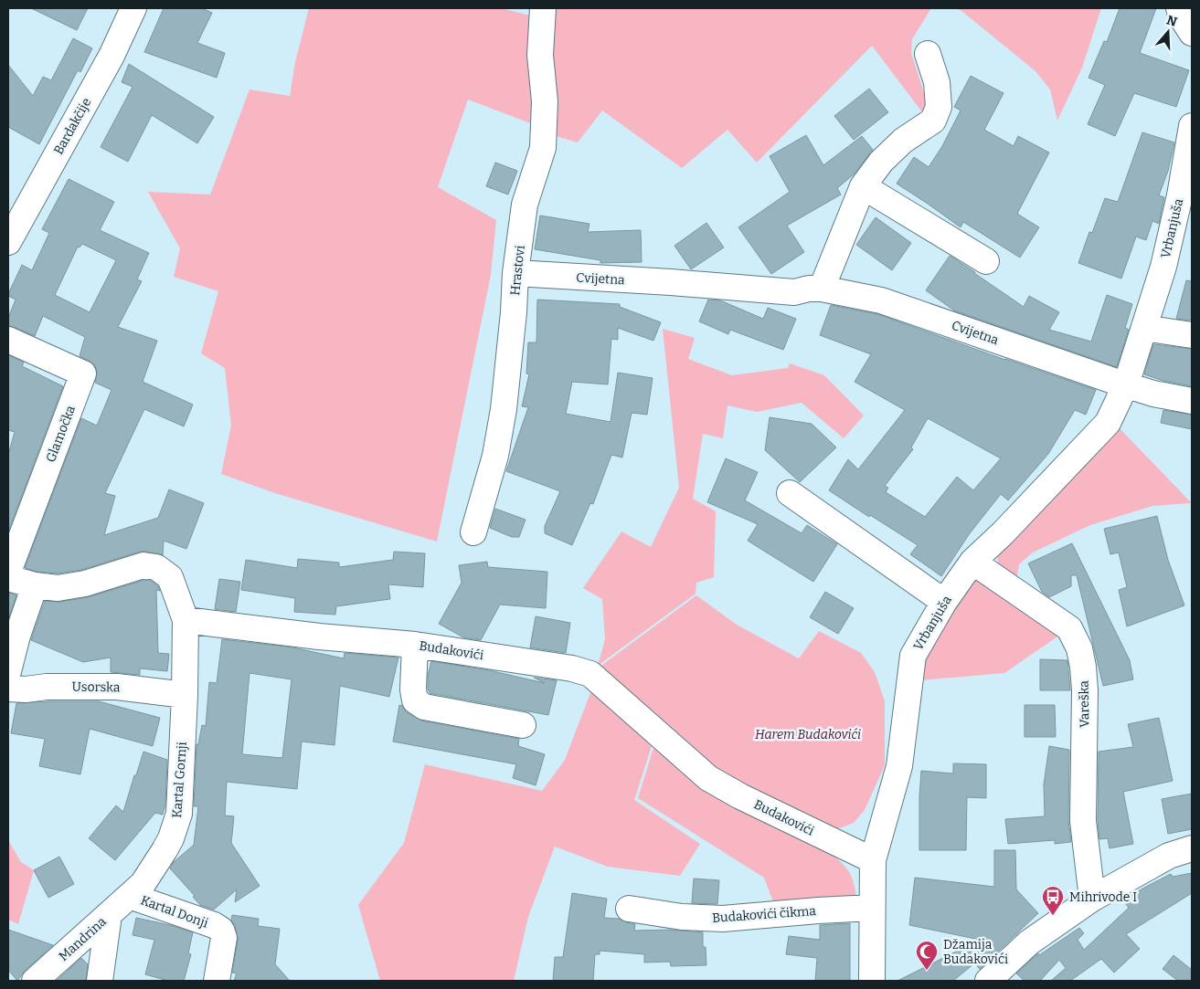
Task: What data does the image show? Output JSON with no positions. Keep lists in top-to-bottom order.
{
  "streets": {
    "street": [
      "Bardakčije",
      "Vrbanjuša",
      "Hrastovi",
      "Cvijetna",
      "Glamočka",
      "Budakovići",
      "Usorska",
      "Vareška",
      "Kartal Gornji",
      "Kartal Donji",
      "Budakovići čikma",
      "Mandrina"
    ]
  },
  "crossings": [
    ["Vrbanjuša", "Cvijetna"],
    ["Vrbanjuša", "Budakovići"],
    ["Vrbanjuša", "Vareška"],
    ["Vrbanjuša", "Budakovići čikma"],
    ["Hrastovi", "Cvijetna"],
    ["Budakovići", "Kartal Gornji"],
    ["Usorska", "Kartal Gornji"],
    ["Kartal Gornji", "Kartal Donji"],
    ["Kartal Gornji", "Mandrina"]
  ],
  "parks": ["Harem Budakovići"],
  "places": {
    "bus stop": ["Mihrivode I"],
    "mosque": ["Džamija Budakovići"]
  },
  "north": "top"
}
